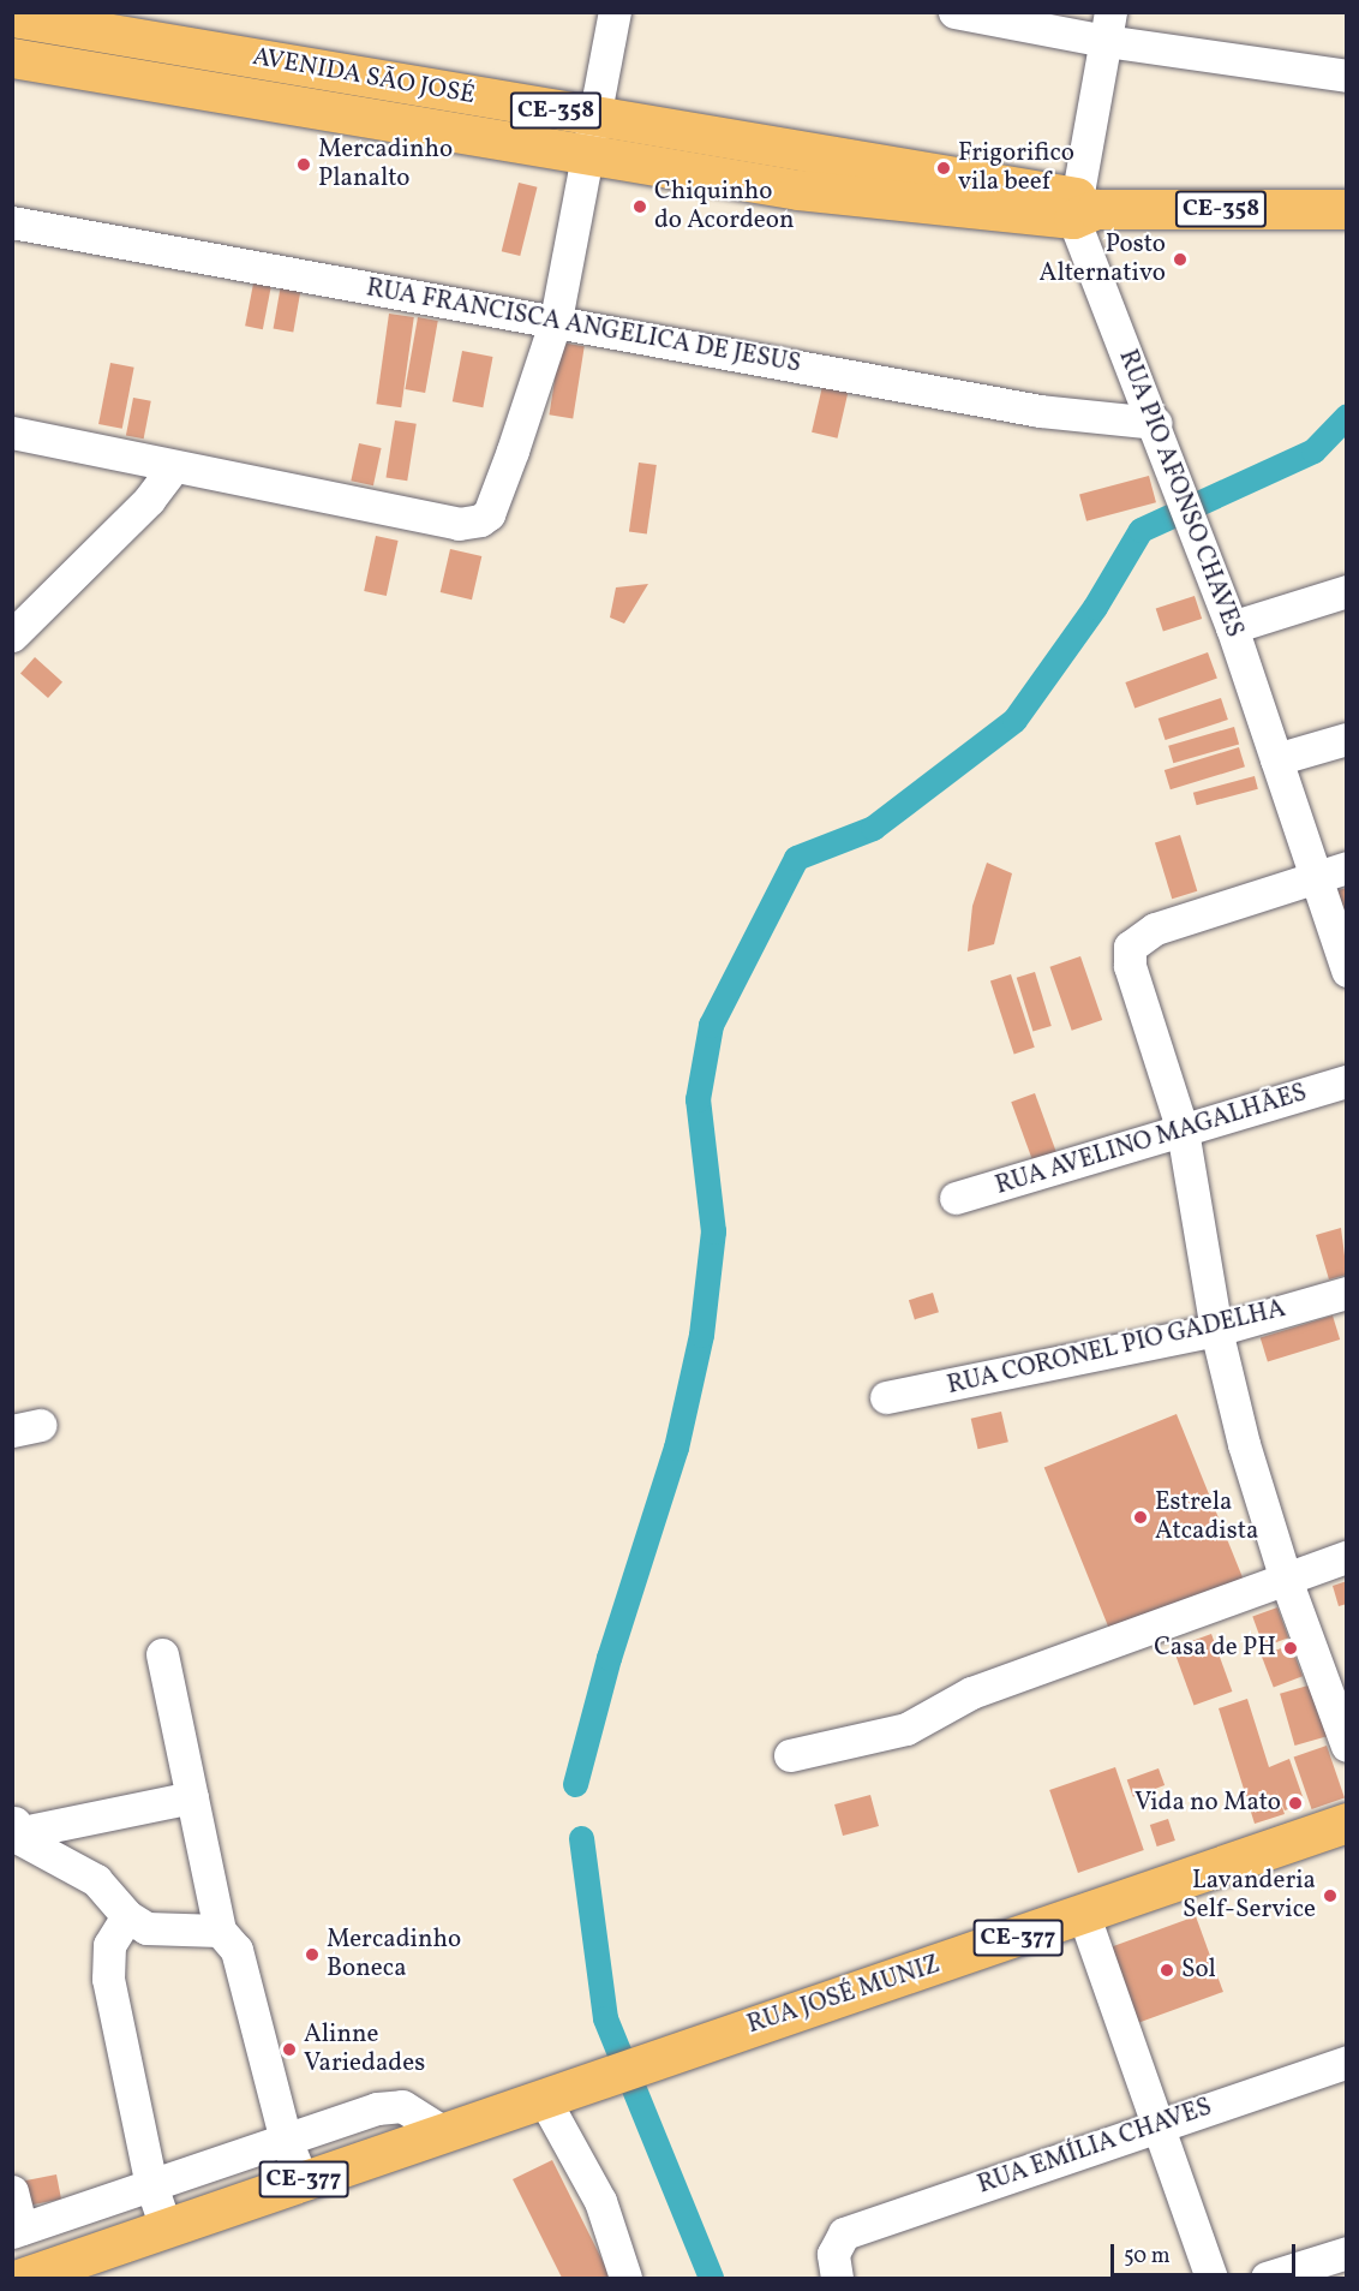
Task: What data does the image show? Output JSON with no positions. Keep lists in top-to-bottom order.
{
  "streets": {
    "main road": [
      "AVENIDA SÃO JOSÉ",
      "CE-358",
      "CE-377",
      "RUA JOSÉ MUNIZ"
    ],
    "street": [
      "RUA FRANCISCA ANGELICA DE JESUS",
      "RUA PIO AFONSO CHAVES",
      "RUA AVELINO MAGALHÃES",
      "RUA CORONEL PIO GADELHA",
      "RUA EMÍLIA CHAVES"
    ]
  },
  "crossings": [
    ["AVENIDA SÃO JOSÉ", "RUA PIO AFONSO CHAVES"],
    ["RUA FRANCISCA ANGELICA DE JESUS", "RUA PIO AFONSO CHAVES"],
    ["CE-377", "RUA JOSÉ MUNIZ"]
  ],
  "places": [
    "Mercadinho Planalto",
    "Frigorifico vila beef",
    "Chiquinho do Acordeon",
    "Posto Alternativo",
    "Estrela Atcadista",
    "Casa de PH",
    "Vida no Mato",
    "Lavanderia Self-Service",
    "Mercadinho Boneca",
    "Sol",
    "Alinne Variedades"
  ],
  "scale_bar": "50 m"
}
